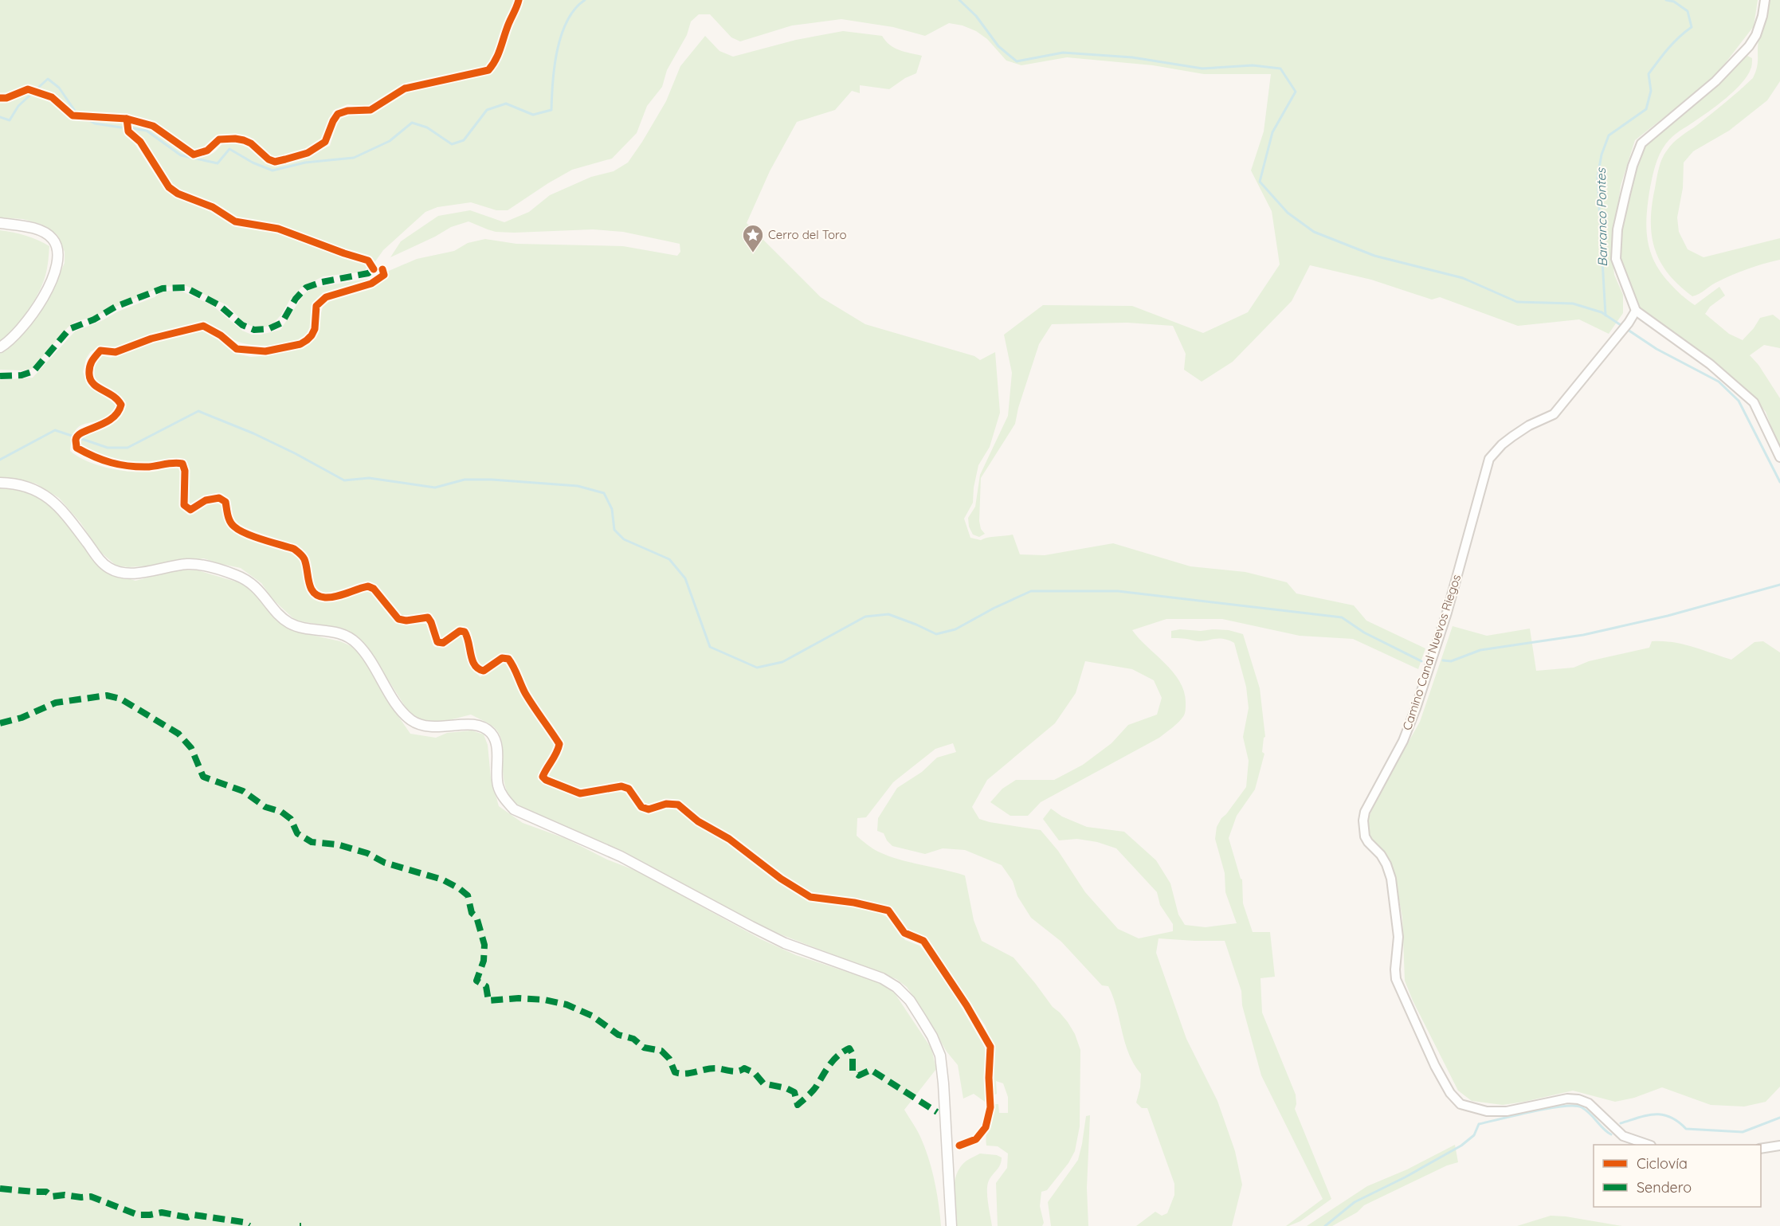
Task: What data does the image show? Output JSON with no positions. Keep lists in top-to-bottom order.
{
  "streets": {
    "street": ["Camino Canal Nuevos Riegos"]
  },
  "water": ["Barranco Pontes"],
  "places": {
    "place": ["Cerro del Toro"]
  },
  "legend": ["Ciclovía", "Sendero"]
}
